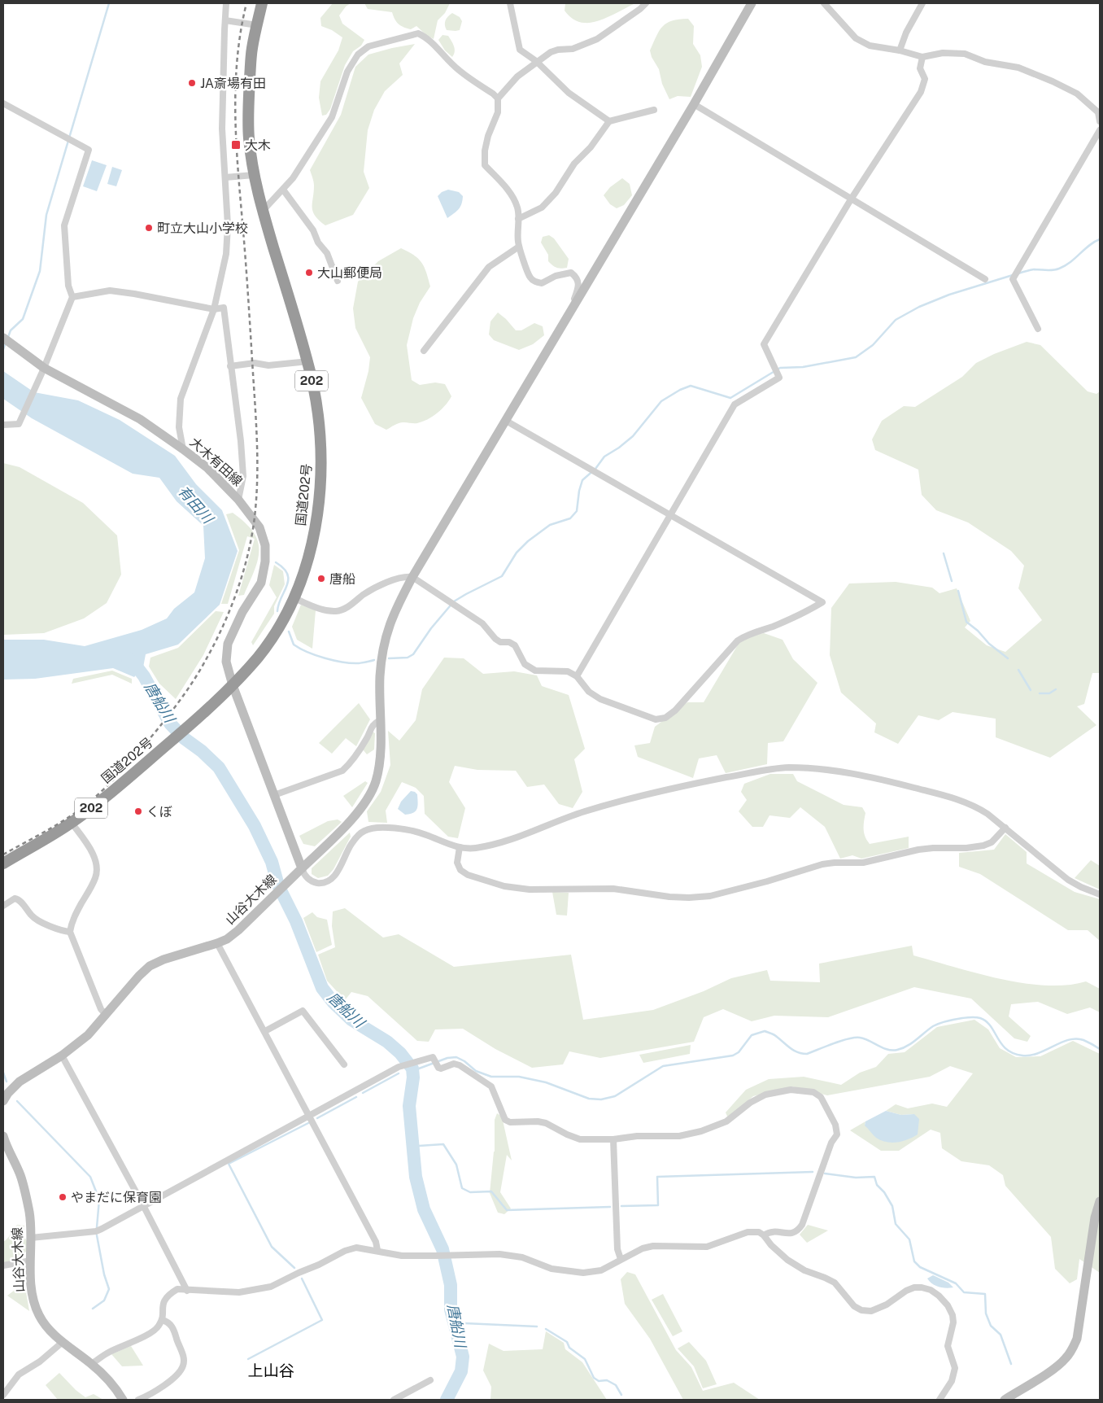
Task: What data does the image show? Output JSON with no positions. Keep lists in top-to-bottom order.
{
  "streets": {
    "highway": ["202", "国道202号"],
    "main road": ["大木有田線", "山谷大木線"]
  },
  "crossings": [
    ["大木有田線", "国道202号"]
  ],
  "districts": ["上山谷"],
  "water": ["有田川", "唐船川"],
  "places": {
    "other": [
      "JA斎場有田",
      "町立大山小学校",
      "大山郵便局",
      "唐船",
      "くぼ",
      "やまだに保育園"
    ],
    "transit": ["大木"]
  }
}
